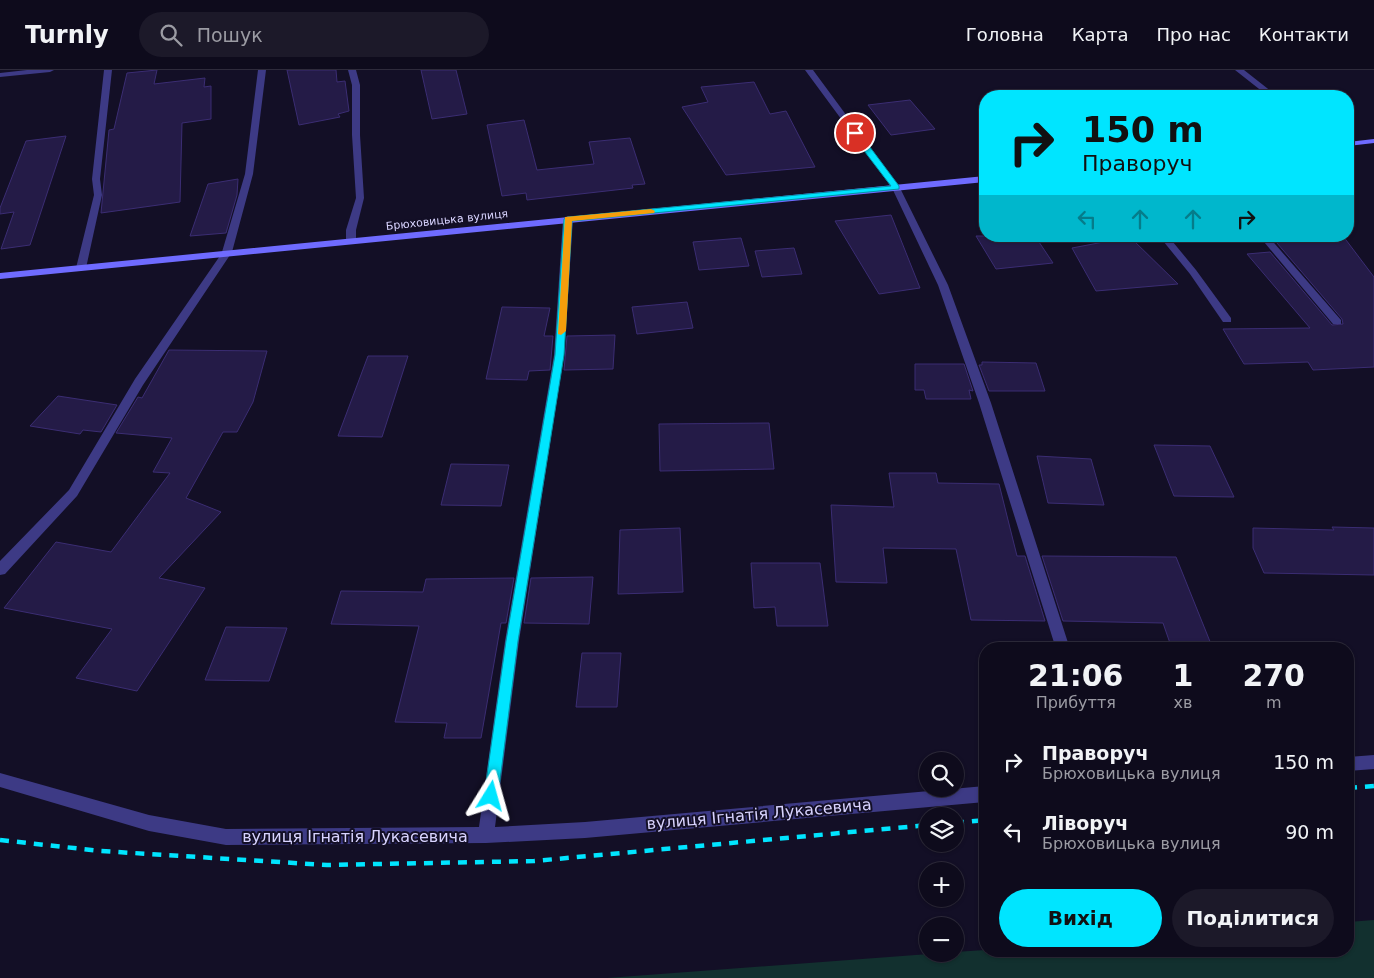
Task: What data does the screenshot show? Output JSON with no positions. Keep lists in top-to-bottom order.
{
  "streets": {
    "main road": ["Брюховицька вулиця"],
    "street": ["вулиця Ігнатія Лукасевича"]
  },
  "page": {
    "header": "Turnly",
    "search": "Пошук",
    "nav": [
      "Головна",
      "Карта",
      "Про нас",
      "Контакти"
    ],
    "turn": ["150 m", "Праворуч"],
    "eta": [
      "21:06",
      "Прибуття",
      "1",
      "хв",
      "270",
      "m"
    ],
    "list": [
      {
        "name": "Праворуч",
        "note": "Брюховицька вулиця",
        "value": "150 m"
      },
      {
        "name": "Ліворуч",
        "note": "Брюховицька вулиця",
        "value": "90 m"
      }
    ],
    "map_buttons": ["+", "−"],
    "buttons": ["Вихід", "Поділитися"]
  }
}
